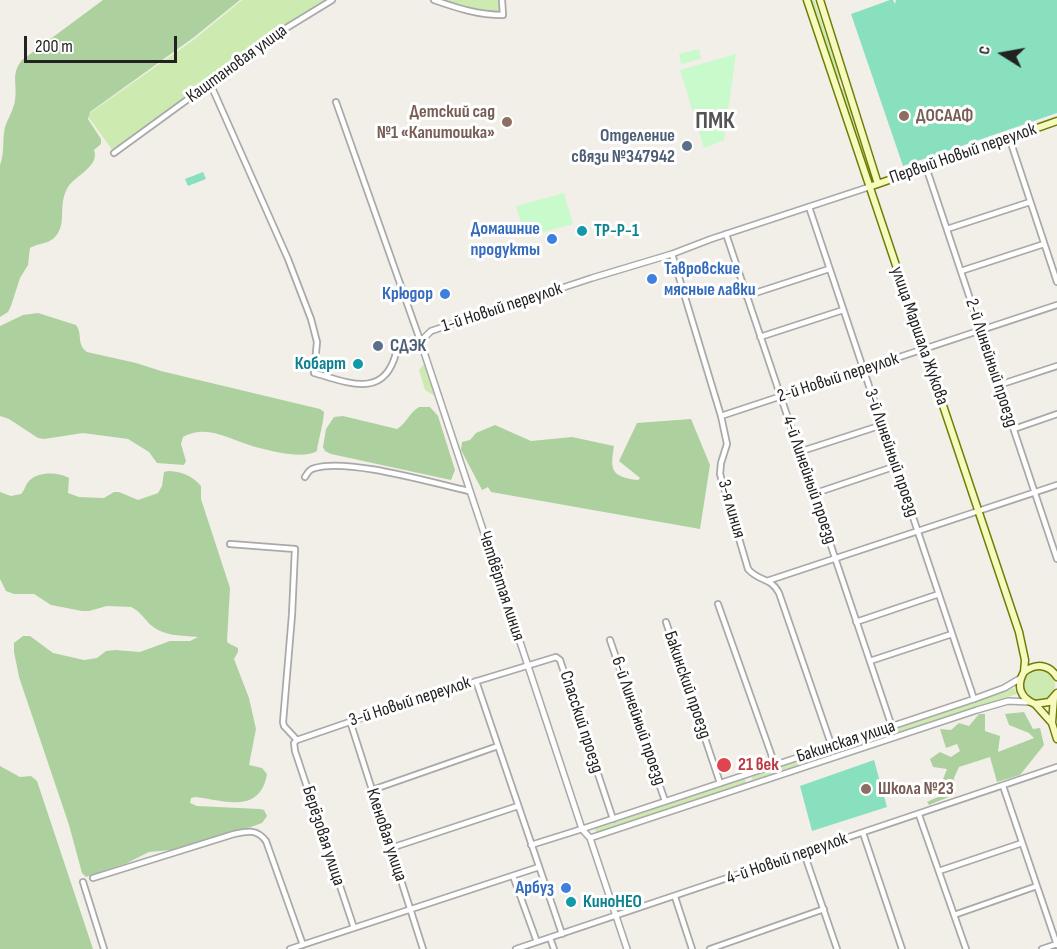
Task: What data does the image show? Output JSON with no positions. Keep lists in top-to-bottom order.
{
  "streets": {
    "main road": ["Первый Новый переулок", "улица Маршала Жукова"],
    "street": [
      "Каштановая улица",
      "1-й Новый переулок",
      "2-й Линейный проезд",
      "2-й Новый переулок",
      "3-й Линейный проезд",
      "4-й Линейный проезд",
      "3-я линия",
      "Четвёртая линия",
      "Бакинский проезд",
      "3-й Новый переулок",
      "6-й Линейный проезд",
      "Спасский проезд",
      "Бакинская улица",
      "Кленовая улица",
      "Берёзовая улица",
      "4-й Новый переулок"
    ]
  },
  "crossings": [
    ["Каштановая улица", "1-й Новый переулок"],
    ["Первый Новый переулок", "1-й Новый переулок"],
    ["Первый Новый переулок", "улица Маршала Жукова"],
    ["Первый Новый переулок", "2-й Линейный проезд"],
    ["1-й Новый переулок", "улица Маршала Жукова"],
    ["1-й Новый переулок", "3-й Линейный проезд"],
    ["1-й Новый переулок", "4-й Линейный проезд"],
    ["1-й Новый переулок", "3-я линия"],
    ["1-й Новый переулок", "Четвёртая линия"],
    ["улица Маршала Жукова", "2-й Новый переулок"],
    ["улица Маршала Жукова", "Бакинская улица"],
    ["2-й Линейный проезд", "2-й Новый переулок"],
    ["2-й Новый переулок", "3-й Линейный проезд"],
    ["2-й Новый переулок", "4-й Линейный проезд"],
    ["2-й Новый переулок", "3-я линия"],
    ["3-й Линейный проезд", "Бакинская улица"],
    ["4-й Линейный проезд", "Бакинская улица"],
    ["3-я линия", "Бакинская улица"],
    ["Четвёртая линия", "3-й Новый переулок"],
    ["Четвёртая линия", "Спасский проезд"],
    ["Четвёртая линия", "Бакинская улица"],
    ["Бакинский проезд", "Бакинская улица"],
    ["3-й Новый переулок", "Спасский проезд"],
    ["3-й Новый переулок", "Кленовая улица"],
    ["3-й Новый переулок", "Берёзовая улица"],
    ["6-й Линейный проезд", "Бакинская улица"],
    ["Спасский проезд", "Бакинская улица"]
  ],
  "districts": ["ПМК"],
  "places": [
    "ДОСААФ",
    "Детский сад №1 «Капитошка»",
    "Отделение связи №347942",
    "ТР-Р-1",
    "Домашние продукты",
    "Тавровские мясные лавки",
    "Крюдор",
    "СДЭК",
    "Кобарт",
    "21 век",
    "Школа №23",
    "Арбуз",
    "КиноНЕО"
  ],
  "scale_bar": "200 m",
  "north": "left"
}
